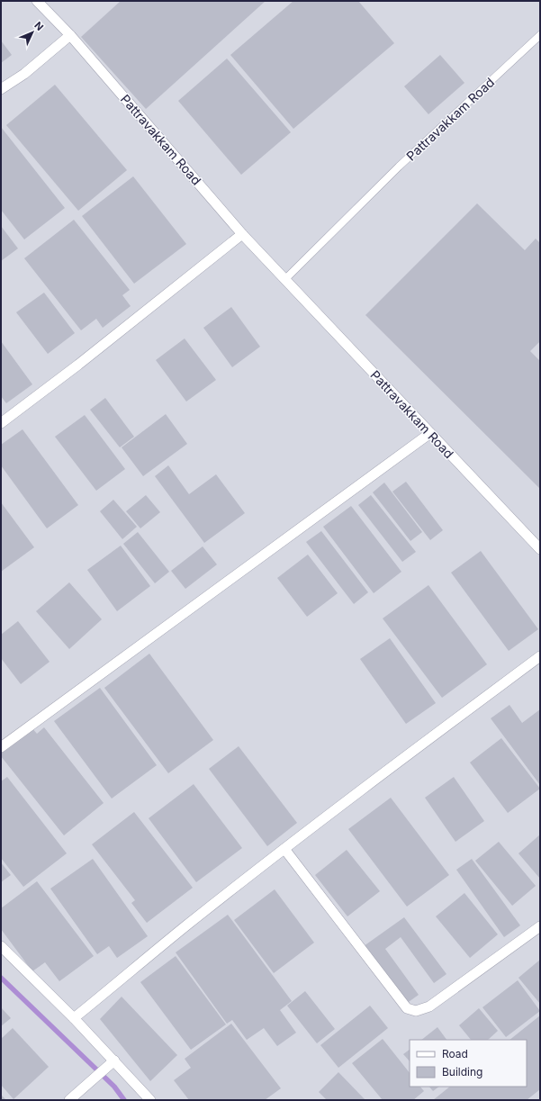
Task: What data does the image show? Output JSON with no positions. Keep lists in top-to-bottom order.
{
  "streets": {
    "street": ["Pattravakkam Road"]
  },
  "legend": ["Road", "Building"],
  "north": "top right"
}
